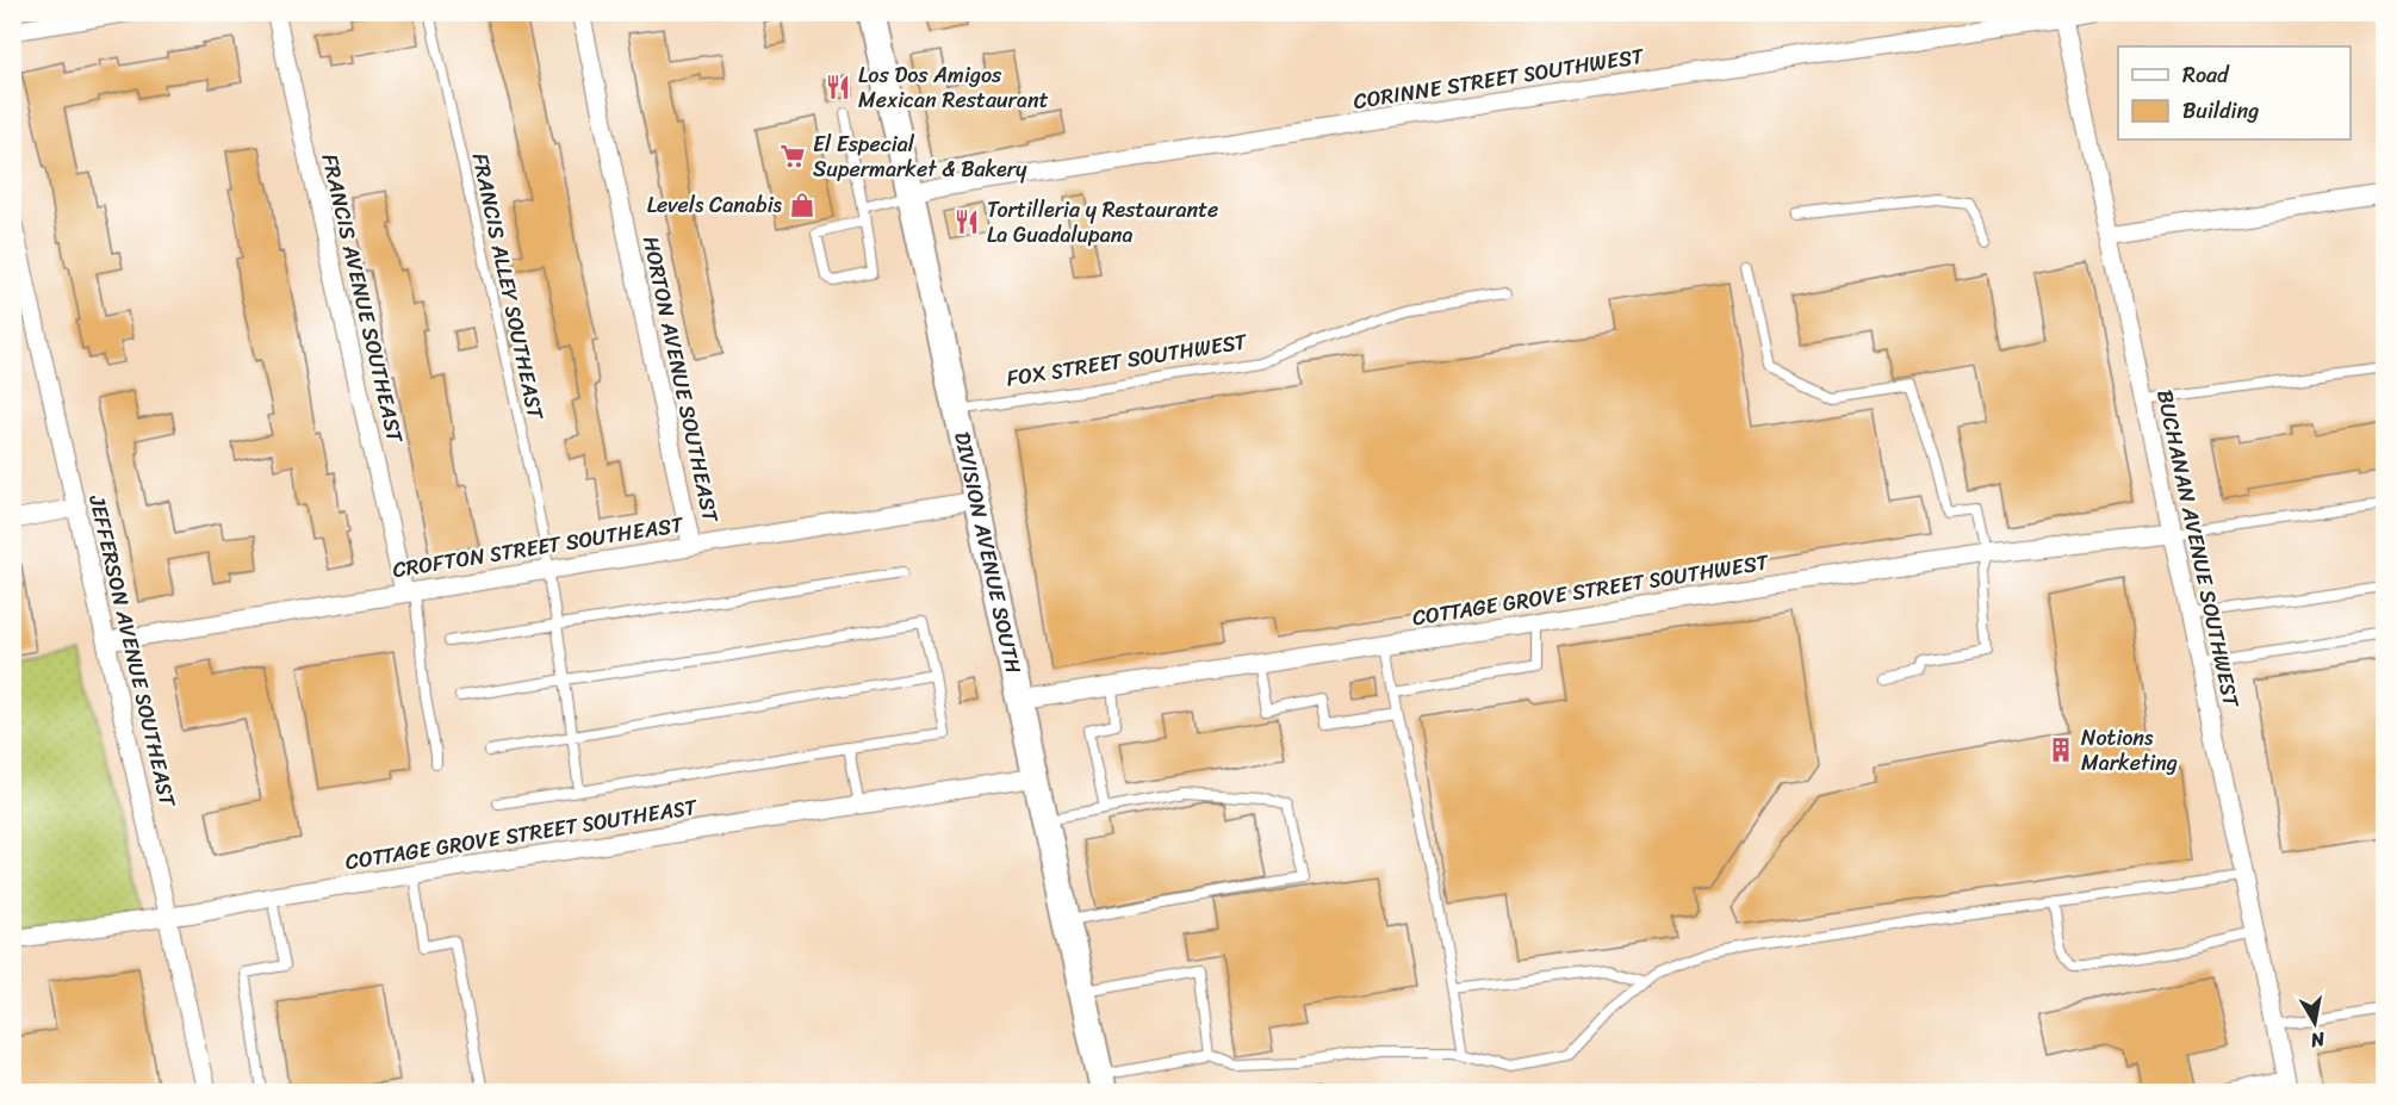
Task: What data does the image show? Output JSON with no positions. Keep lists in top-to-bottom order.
{
  "streets": {
    "main road": ["DIVISION AVENUE SOUTH"],
    "street": [
      "CORINNE STREET SOUTHWEST",
      "FRANCIS AVENUE SOUTHEAST",
      "HORTON AVENUE SOUTHEAST",
      "CROFTON STREET SOUTHEAST",
      "BUCHANAN AVENUE SOUTHWEST",
      "COTTAGE GROVE STREET SOUTHWEST",
      "JEFFERSON AVENUE SOUTHEAST",
      "COTTAGE GROVE STREET SOUTHEAST"
    ],
    "lane": ["FRANCIS ALLEY SOUTHEAST", "FOX STREET SOUTHWEST"]
  },
  "crossings": [
    ["CORINNE STREET SOUTHWEST", "BUCHANAN AVENUE SOUTHWEST"],
    ["CORINNE STREET SOUTHWEST", "DIVISION AVENUE SOUTH"],
    ["FRANCIS ALLEY SOUTHEAST", "CROFTON STREET SOUTHEAST"],
    ["FRANCIS AVENUE SOUTHEAST", "CROFTON STREET SOUTHEAST"],
    ["FOX STREET SOUTHWEST", "DIVISION AVENUE SOUTH"],
    ["HORTON AVENUE SOUTHEAST", "CROFTON STREET SOUTHEAST"],
    ["CROFTON STREET SOUTHEAST", "DIVISION AVENUE SOUTH"],
    ["CROFTON STREET SOUTHEAST", "JEFFERSON AVENUE SOUTHEAST"],
    ["BUCHANAN AVENUE SOUTHWEST", "COTTAGE GROVE STREET SOUTHWEST"],
    ["DIVISION AVENUE SOUTH", "COTTAGE GROVE STREET SOUTHWEST"],
    ["DIVISION AVENUE SOUTH", "COTTAGE GROVE STREET SOUTHEAST"],
    ["JEFFERSON AVENUE SOUTHEAST", "COTTAGE GROVE STREET SOUTHEAST"]
  ],
  "places": {
    "restaurant": ["Los Dos Amigos Mexican Restaurant", "Tortilleria y Restaurante La Guadalupana"],
    "supermarket": ["El Especial Supermarket & Bakery"],
    "shop": ["Levels Canabis"],
    "building": ["Notions Marketing"]
  },
  "legend": ["Road", "Building"],
  "north": "bottom"
}
